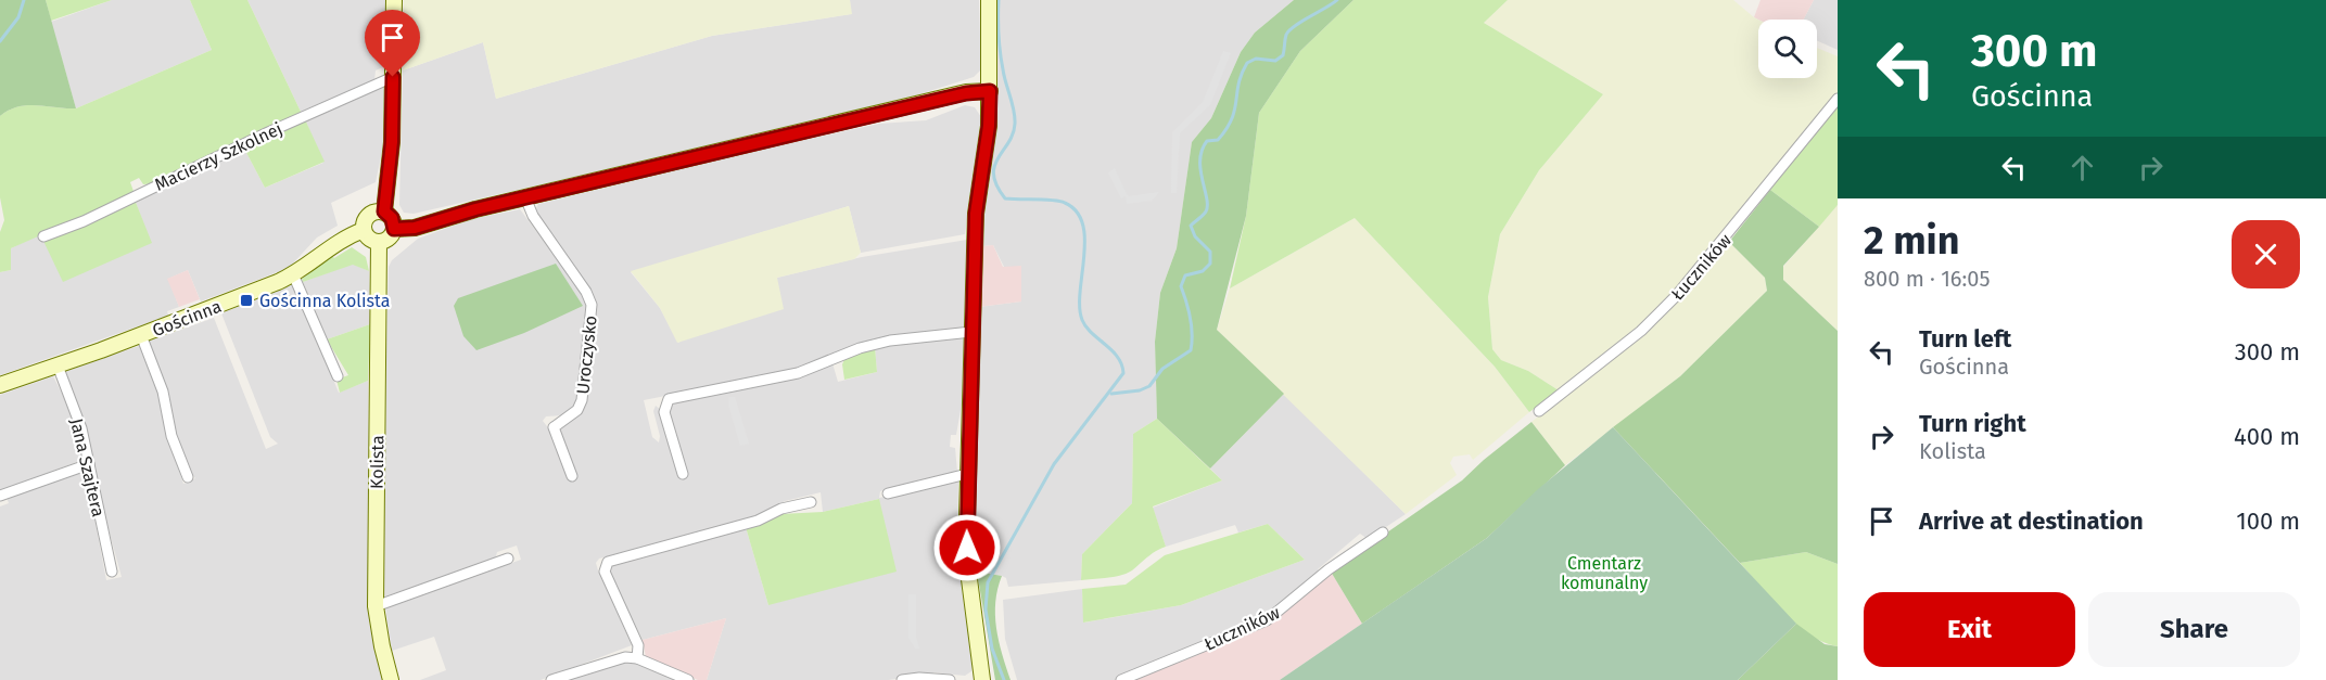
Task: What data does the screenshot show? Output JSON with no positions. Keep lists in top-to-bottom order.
{
  "streets": {
    "street": [
      "Macierzy Szkolnej",
      "Łuczników",
      "Gościnna",
      "Uroczysko",
      "Kolista",
      "Jana Szajtera"
    ]
  },
  "crossings": [
    ["Gościnna", "Kolista"],
    ["Gościnna", "Jana Szajtera"]
  ],
  "parks": ["Cmentarz komunalny"],
  "places": {
    "transit": ["Gościnna Kolista"]
  },
  "page": {
    "turn": ["300 m", "Gościnna"],
    "heading": ["2 min", "800 m · 16:05"],
    "list": [
      {
        "name": "Turn left",
        "note": "Gościnna",
        "value": "300 m"
      },
      {
        "name": "Turn right",
        "note": "Kolista",
        "value": "400 m"
      },
      {
        "name": "Arrive at destination",
        "value": "100 m"
      }
    ],
    "buttons": ["Exit", "Share"]
  }
}
